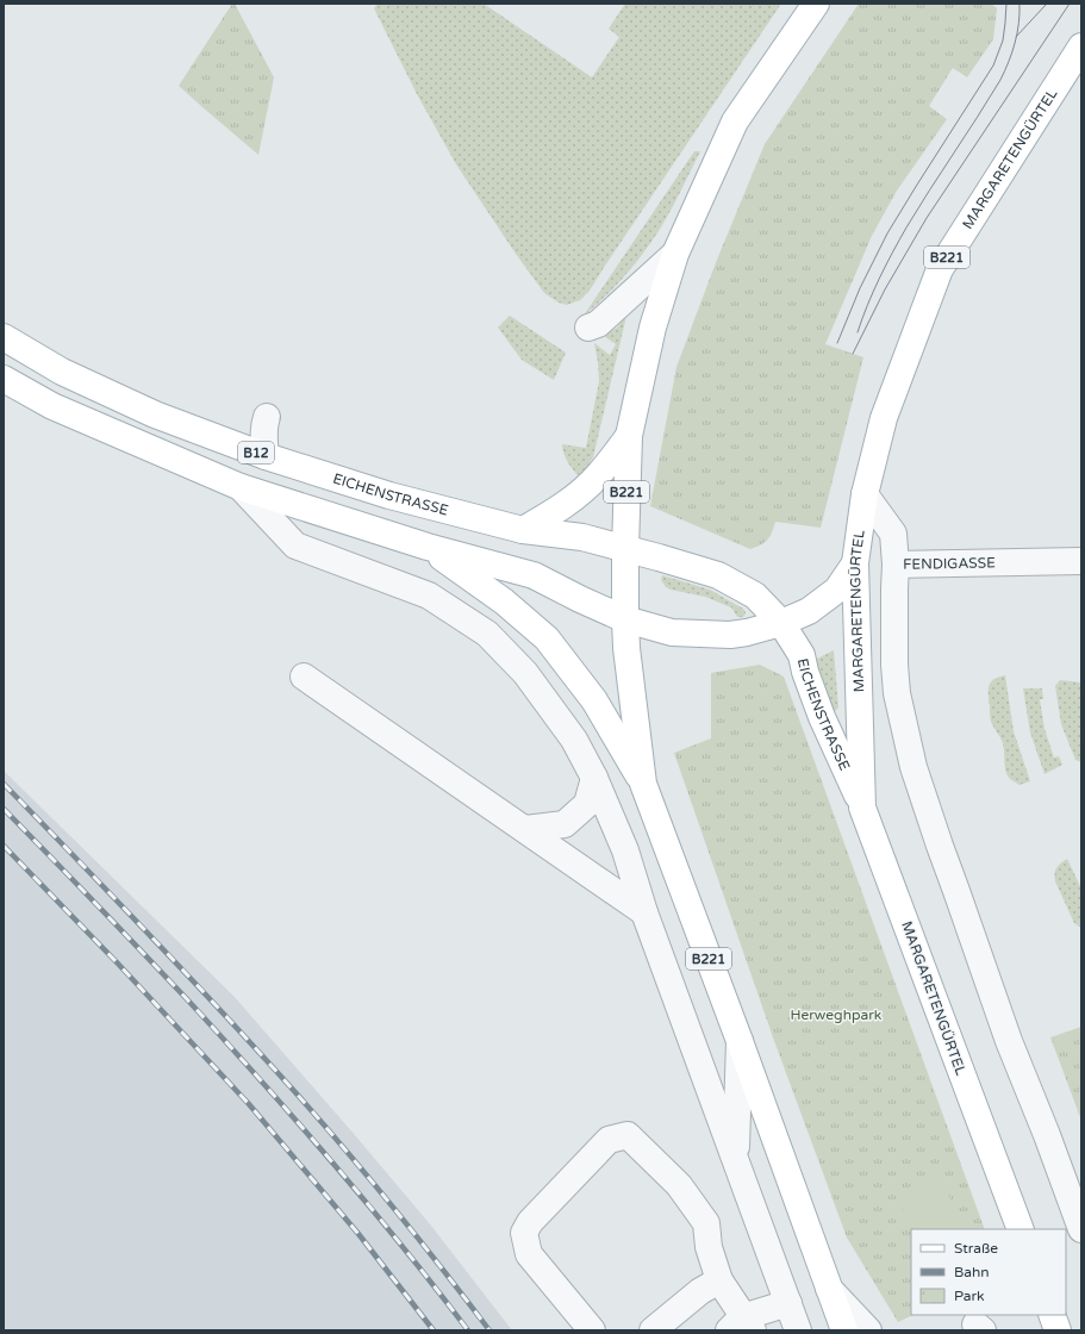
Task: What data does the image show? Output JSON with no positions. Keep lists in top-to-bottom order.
{
  "streets": {
    "main road": [
      "MARGARETENGÜRTEL",
      "B221",
      "B12",
      "EICHENSTRASSE"
    ],
    "street": ["FENDIGASSE"]
  },
  "crossings": [
    ["MARGARETENGÜRTEL", "EICHENSTRASSE"],
    ["MARGARETENGÜRTEL", "FENDIGASSE"],
    ["B221", "B12"],
    ["B221", "EICHENSTRASSE"]
  ],
  "parks": ["Herweghpark"],
  "legend": ["Straße", "Bahn", "Park"]
}
